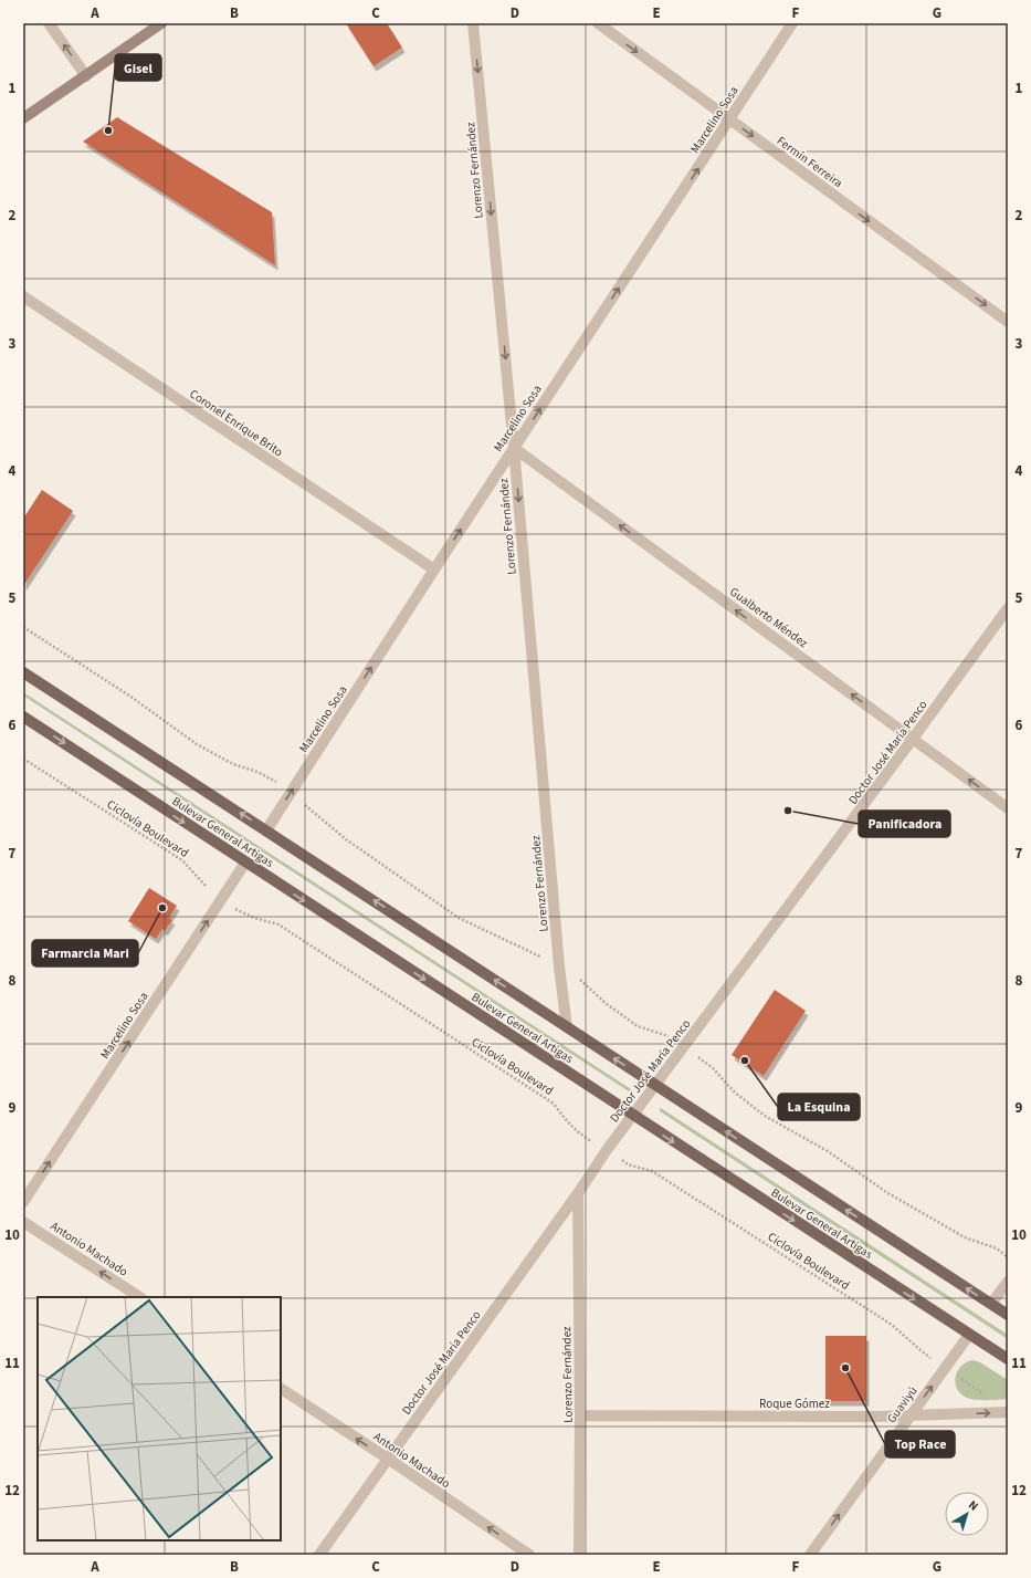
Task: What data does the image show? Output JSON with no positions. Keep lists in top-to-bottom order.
{
  "streets": {
    "main road": ["Bulevar General Artigas"],
    "street": [
      "Marcelino Sosa",
      "Fermín Ferreira",
      "Lorenzo Fernández",
      "Coronel Enrique Brito",
      "Gualberto Méndez",
      "Doctor José María Penco",
      "Antonio Machado",
      "Roque Gómez",
      "Guaviyú"
    ],
    "path": ["Ciclovía Boulevard"]
  },
  "crossings": [
    ["Marcelino Sosa", "Fermín Ferreira"],
    ["Marcelino Sosa", "Lorenzo Fernández"],
    ["Marcelino Sosa", "Coronel Enrique Brito"],
    ["Marcelino Sosa", "Gualberto Méndez"],
    ["Marcelino Sosa", "Ciclovía Boulevard"],
    ["Marcelino Sosa", "Bulevar General Artigas"],
    ["Lorenzo Fernández", "Gualberto Méndez"],
    ["Lorenzo Fernández", "Doctor José María Penco"],
    ["Lorenzo Fernández", "Bulevar General Artigas"],
    ["Lorenzo Fernández", "Roque Gómez"],
    ["Gualberto Méndez", "Doctor José María Penco"],
    ["Doctor José María Penco", "Ciclovía Boulevard"],
    ["Doctor José María Penco", "Bulevar General Artigas"],
    ["Doctor José María Penco", "Antonio Machado"],
    ["Ciclovía Boulevard", "Guaviyú"],
    ["Bulevar General Artigas", "Guaviyú"],
    ["Roque Gómez", "Guaviyú"]
  ],
  "one_way": [
    "Marcelino Sosa",
    "Fermín Ferreira",
    "Lorenzo Fernández",
    "Gualberto Méndez",
    "Antonio Machado",
    "Guaviyú"
  ],
  "places": [
    "Gisel",
    "Panificadora",
    "Farmarcia Mari",
    "La Esquina",
    "Top Race"
  ],
  "north": "top right",
  "grid": {
    "columns": [
      "A",
      "B",
      "C",
      "D",
      "E",
      "F",
      "G"
    ],
    "rows": [
      "1",
      "2",
      "3",
      "4",
      "5",
      "6",
      "7",
      "8",
      "9",
      "10",
      "11",
      "12"
    ]
  }
}
